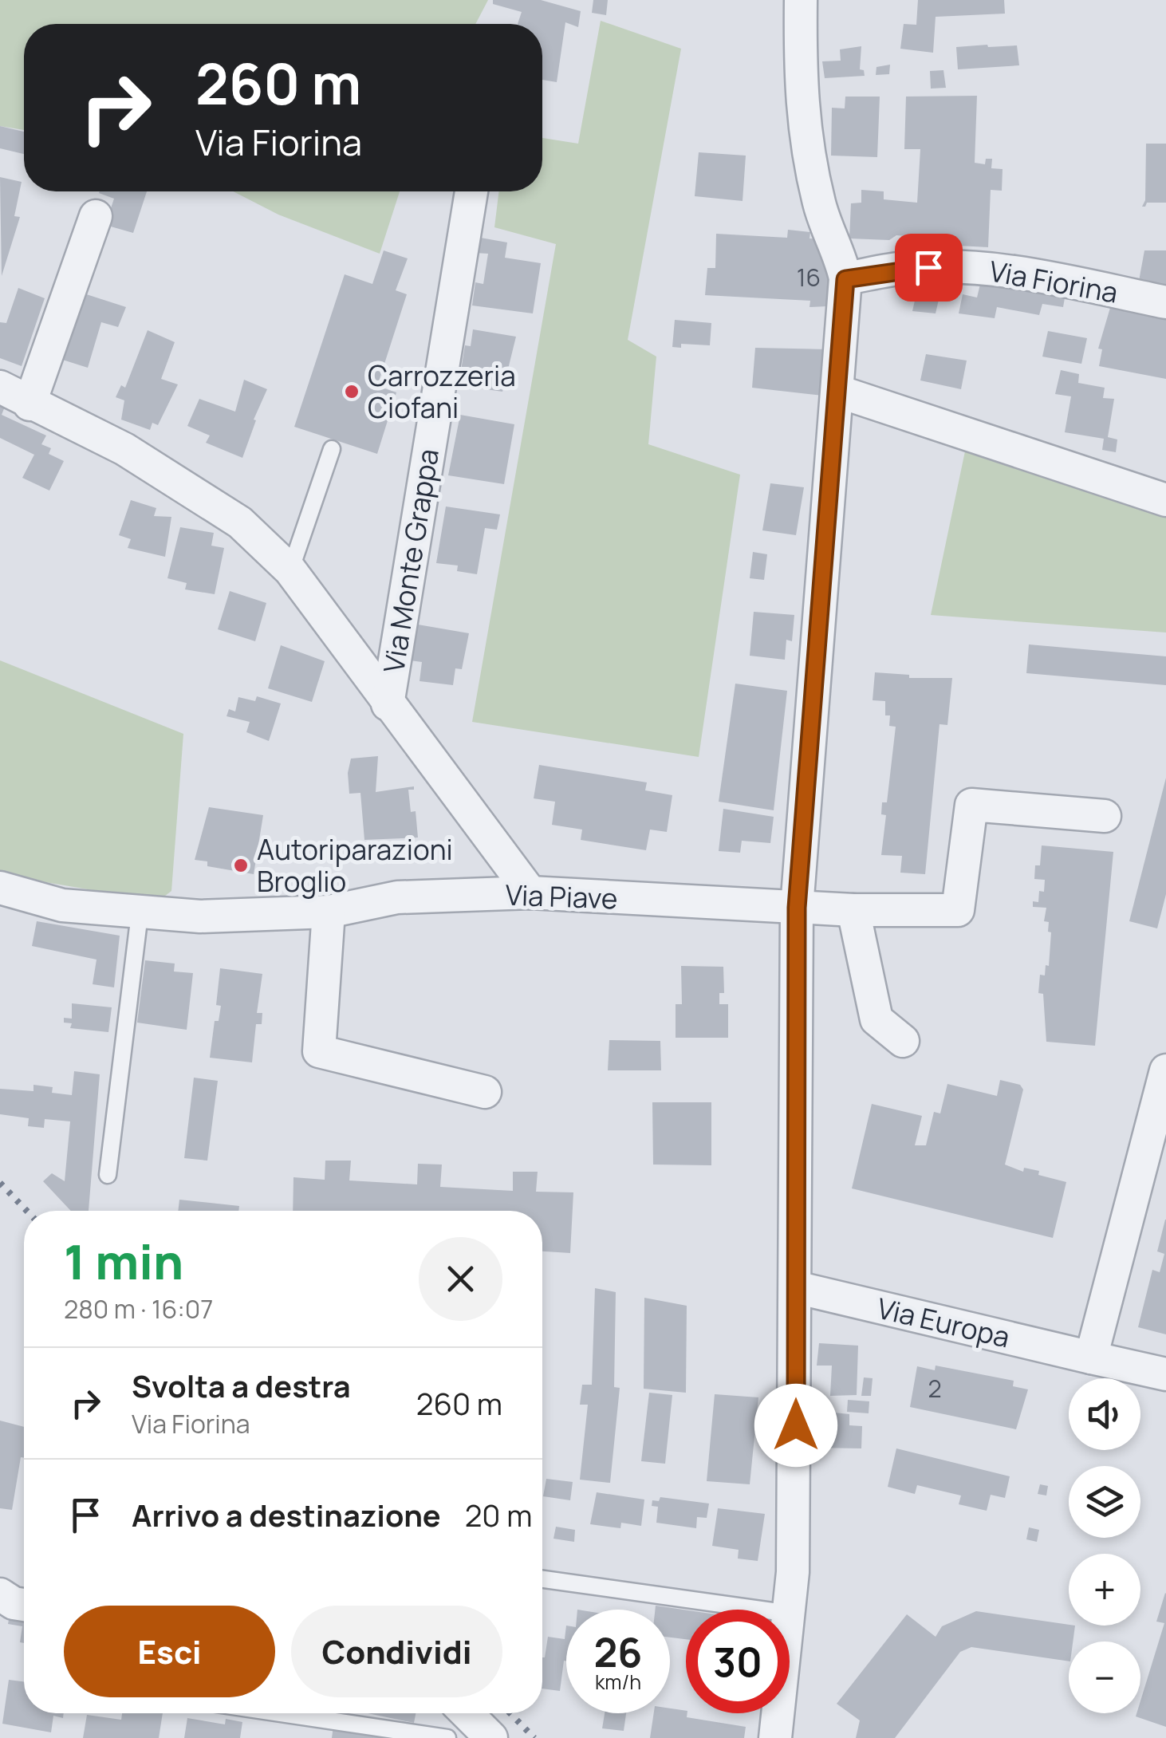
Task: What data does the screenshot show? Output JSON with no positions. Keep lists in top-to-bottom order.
{
  "streets": {
    "street": [
      "Via Fiorina",
      "Via Monte Grappa",
      "Via Piave",
      "Via Europa"
    ]
  },
  "crossings": [
    ["Via Monte Grappa", "Via Piave"]
  ],
  "places": ["Carrozzeria Ciofani", "Autoriparazioni Broglio"],
  "house_numbers": ["16", "2"],
  "page": {
    "turn": ["260 m", "Via Fiorina"],
    "heading": ["1 min", "280 m · 16:07"],
    "list": [
      {
        "name": "Svolta a destra",
        "note": "Via Fiorina",
        "value": "260 m"
      },
      {
        "name": "Arrivo a destinazione",
        "value": "20 m"
      }
    ],
    "map_buttons": ["+", "−"],
    "buttons": ["Esci", "Condividi"],
    "speed": "26 km/h",
    "limit": "30"
  }
}
